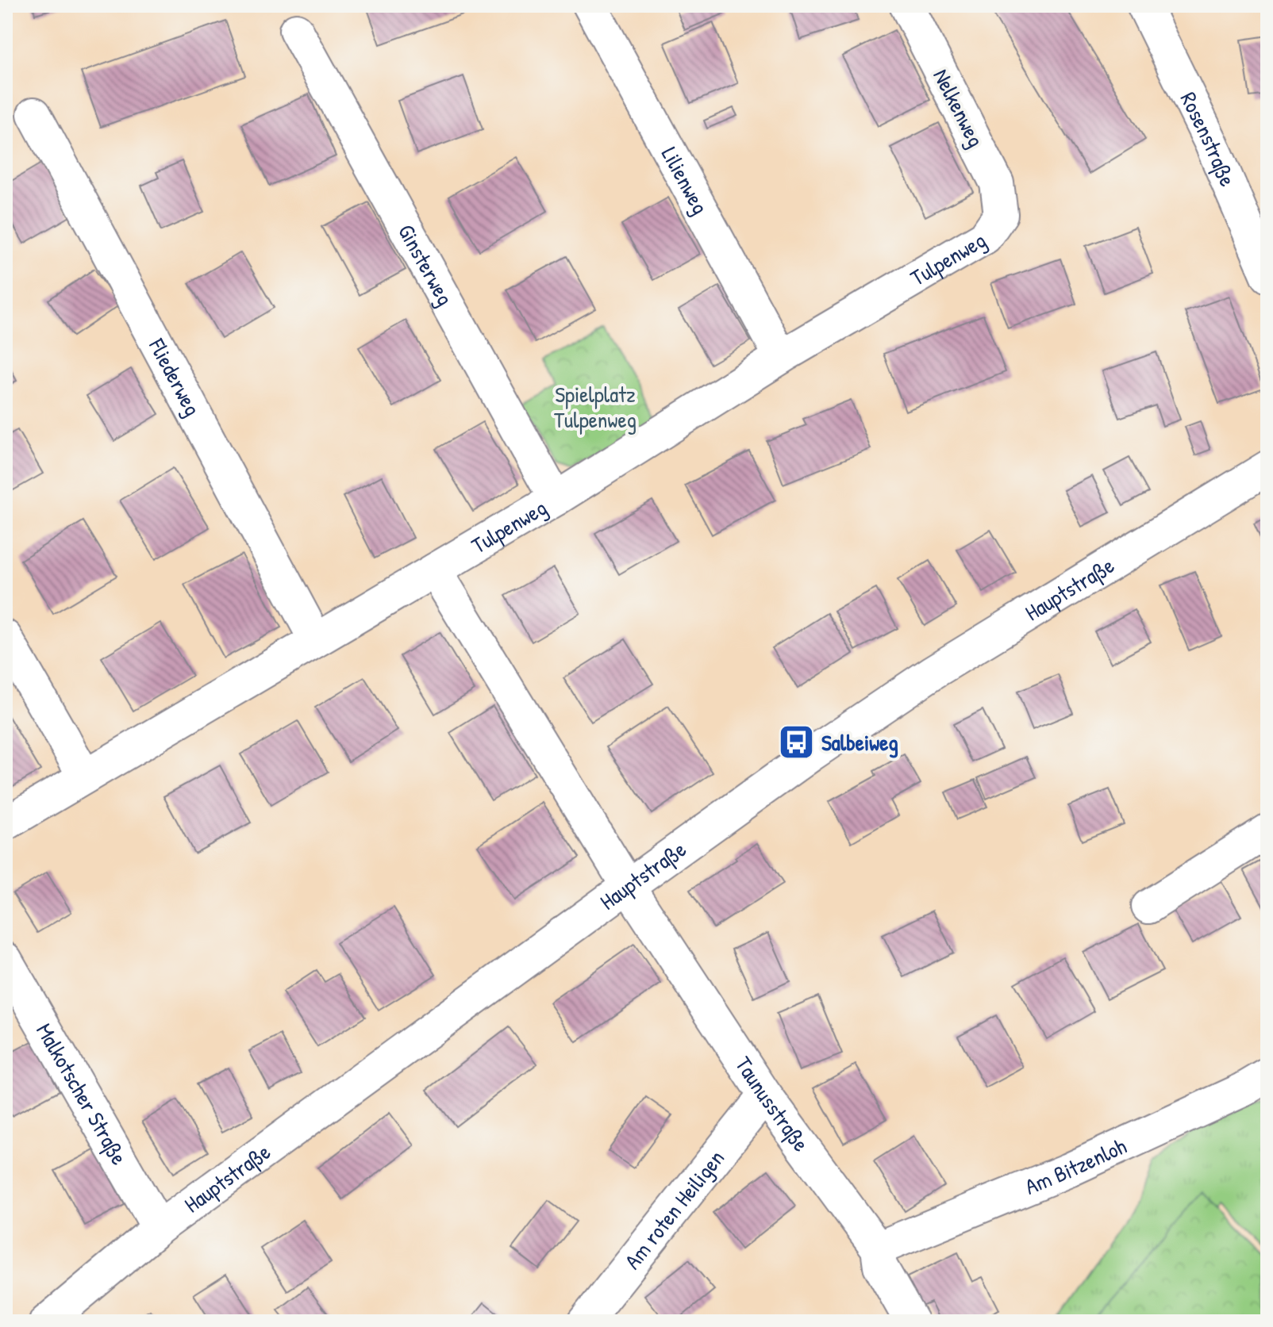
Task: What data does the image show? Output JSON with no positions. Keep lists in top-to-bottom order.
{
  "streets": {
    "street": [
      "Nelkenweg",
      "Rosenstraße",
      "Lilienweg",
      "Tulpenweg",
      "Ginsterweg",
      "Fliederweg",
      "Hauptstraße",
      "Malkotscher Straße",
      "Taunusstraße",
      "Am Bitzenloh",
      "Am roten Heiligen"
    ]
  },
  "crossings": [
    ["Nelkenweg", "Tulpenweg"],
    ["Lilienweg", "Tulpenweg"],
    ["Tulpenweg", "Ginsterweg"],
    ["Tulpenweg", "Fliederweg"],
    ["Hauptstraße", "Malkotscher Straße"],
    ["Hauptstraße", "Taunusstraße"],
    ["Taunusstraße", "Am Bitzenloh"],
    ["Taunusstraße", "Am roten Heiligen"]
  ],
  "parks": ["Spielplatz Tulpenweg"],
  "places": {
    "bus stop": ["Salbeiweg"]
  }
}
